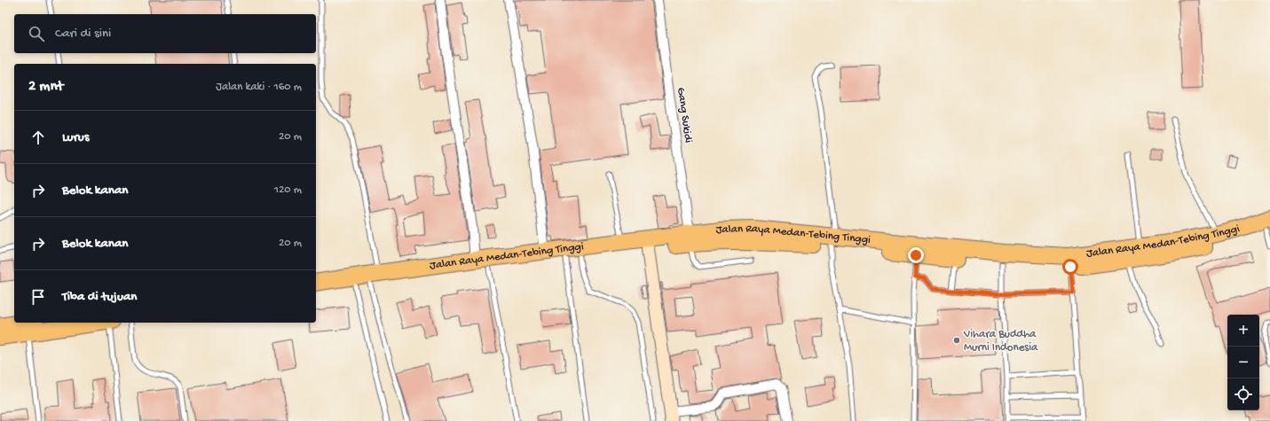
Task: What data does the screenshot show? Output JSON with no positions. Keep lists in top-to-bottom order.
{
  "streets": {
    "highway": ["Jalan Raya Medan-Tebing Tinggi"],
    "street": ["Gang Sukidi"]
  },
  "crossings": [
    ["Gang Sukidi", "Jalan Raya Medan-Tebing Tinggi"]
  ],
  "places": ["Vihara Buddha Murni Indonesia"],
  "page": {
    "search": "Cari di sini",
    "heading": ["2 mnt", "Jalan kaki · 160 m"],
    "list": [
      ["Lurus", "20 m"],
      ["Belok kanan", "120 m"],
      ["Belok kanan", "20 m"],
      "Tiba di tujuan"
    ],
    "map_buttons": ["+", "−"]
  }
}
